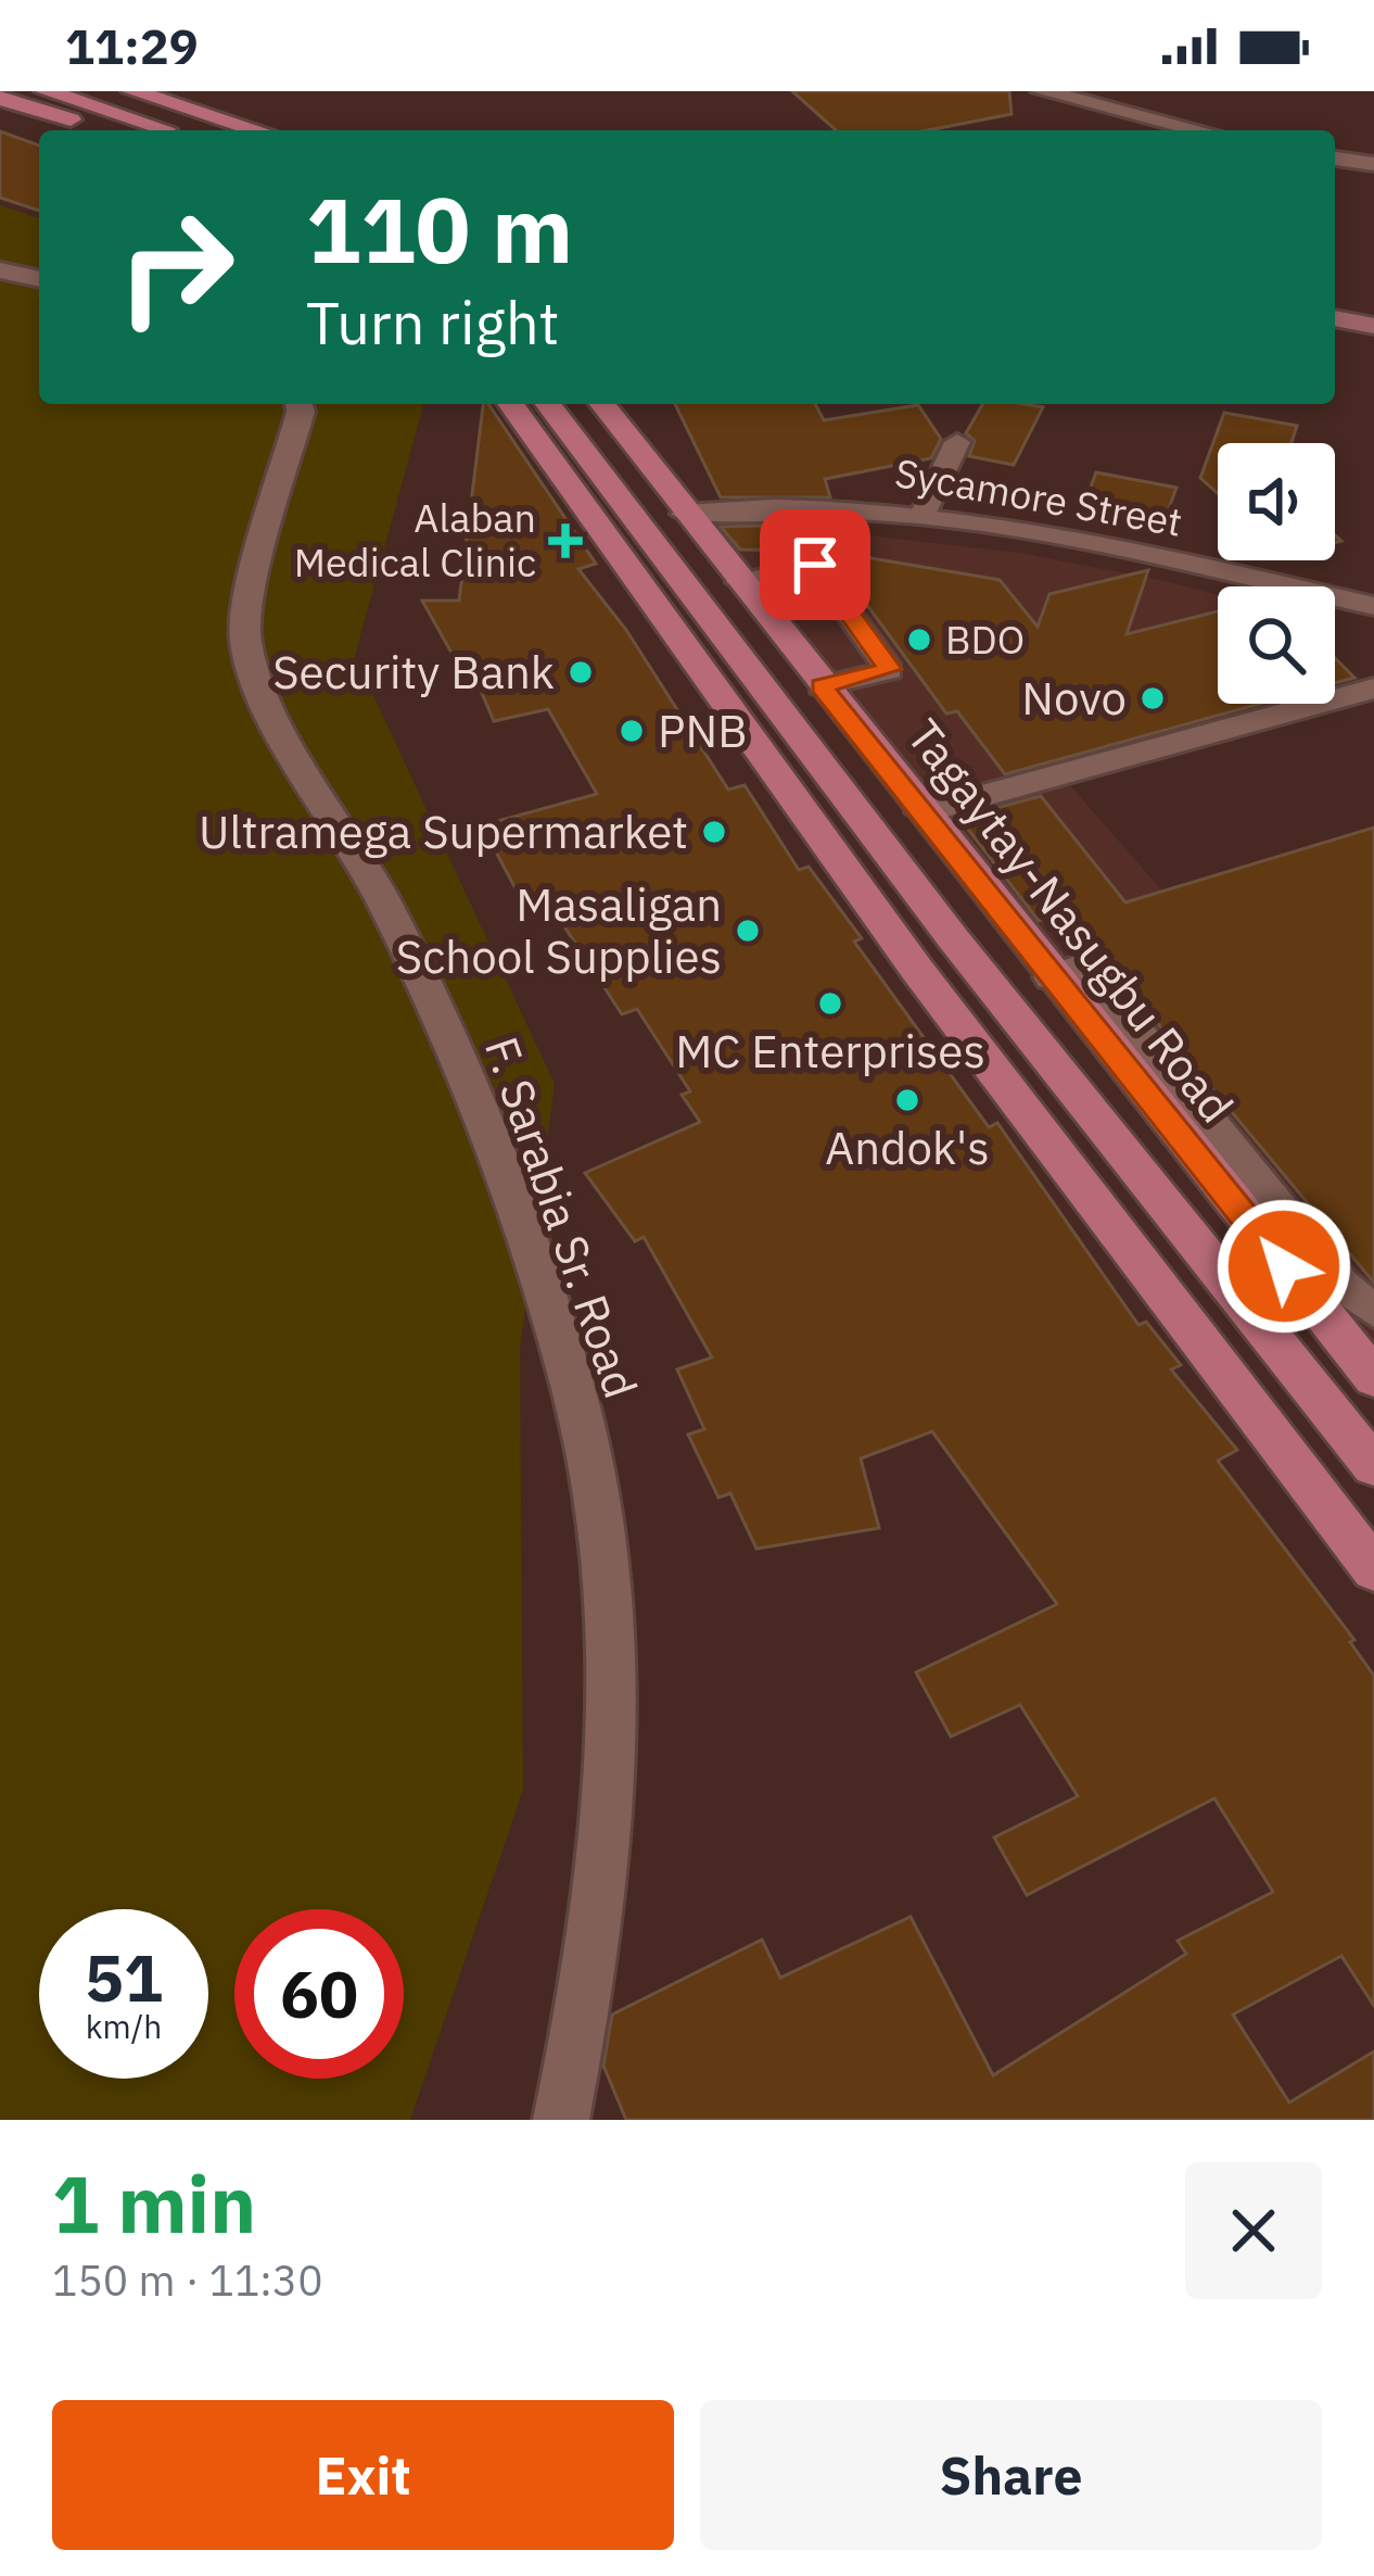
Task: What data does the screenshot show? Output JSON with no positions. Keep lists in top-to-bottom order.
{
  "streets": {
    "main road": ["Tagaytay-Nasugbu Road"],
    "street": ["Sycamore Street", "F. Sarabia Sr. Road"]
  },
  "crossings": [
    ["Sycamore Street", "Tagaytay-Nasugbu Road"]
  ],
  "places": {
    "health": ["Alaban Medical Clinic"],
    "other": [
      "BDO",
      "Security Bank",
      "Novo",
      "PNB",
      "Ultramega Supermarket",
      "Masaligan School Supplies",
      "MC Enterprises",
      "Andok's"
    ]
  },
  "page": {
    "status": "11:29",
    "turn": ["110 m", "Turn right"],
    "speed": "51 km/h",
    "limit": "60",
    "heading": ["1 min", "150 m · 11:30"],
    "buttons": ["Exit", "Share"]
  }
}
